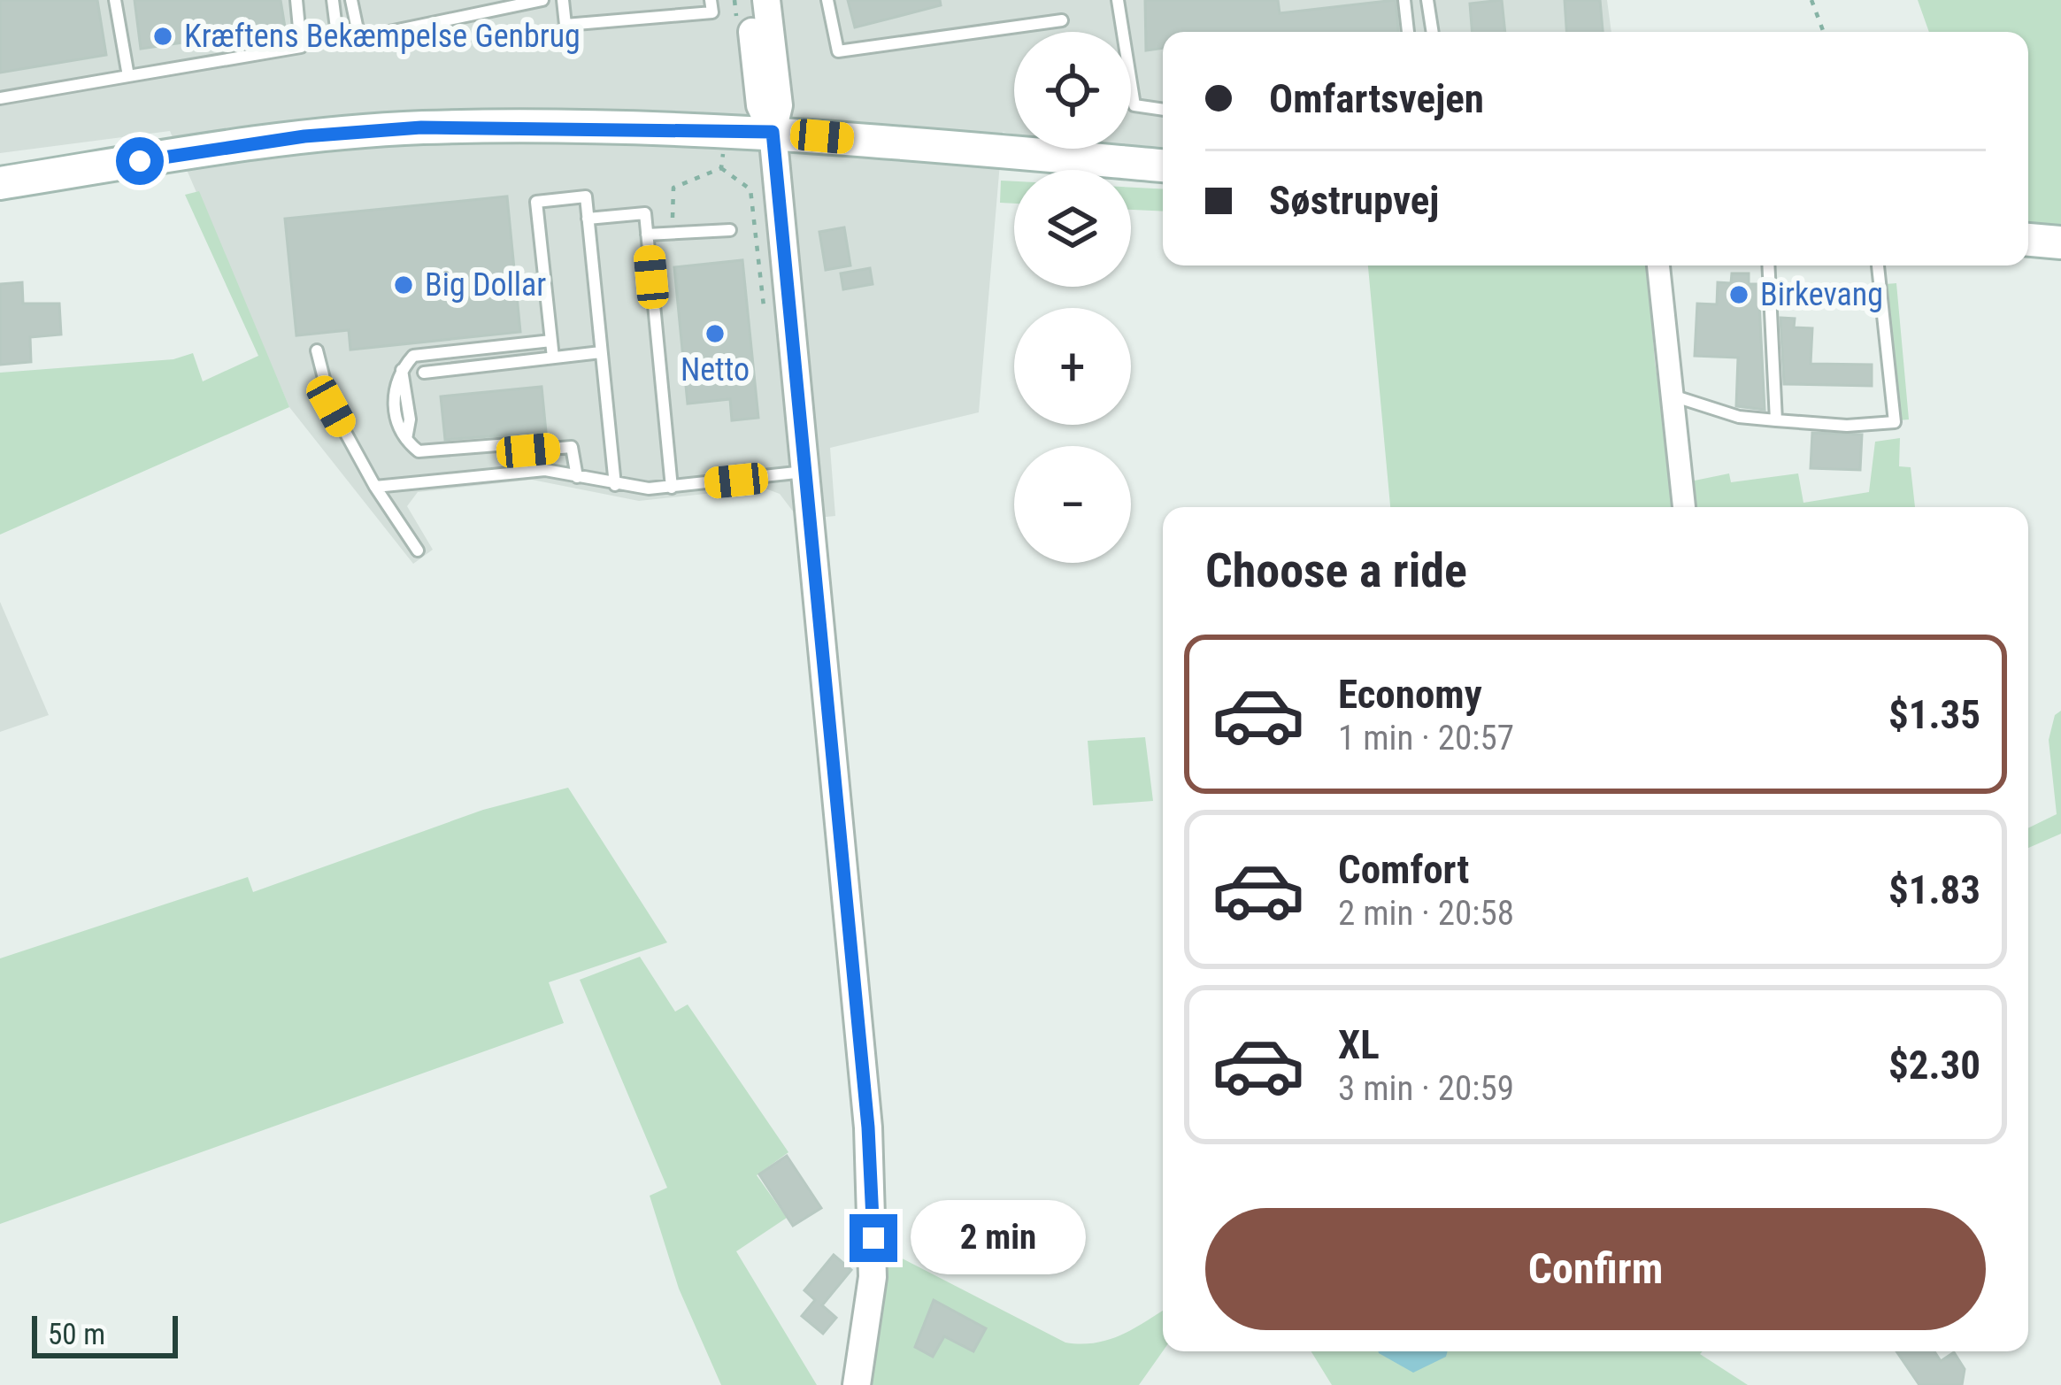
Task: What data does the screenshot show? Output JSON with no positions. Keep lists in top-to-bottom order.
{
  "places": [
    "Kræftens Bekæmpelse Genbrug",
    "Big Dollar",
    "Birkevang",
    "Netto"
  ],
  "scale_bar": "50 m",
  "page": {
    "map_buttons": ["+", "−"],
    "banner": ["Omfartsvejen", "Søstrupvej"],
    "heading": "Choose a ride",
    "list": [
      {
        "name": "Economy",
        "note": "1 min · 20:57",
        "value": "$1.35"
      },
      {
        "name": "Comfort",
        "note": "2 min · 20:58",
        "value": "$1.83"
      },
      {
        "name": "XL",
        "note": "3 min · 20:59",
        "value": "$2.30"
      }
    ],
    "buttons": "Confirm",
    "bubble": "2 min",
    "scale": "50 m"
  }
}
